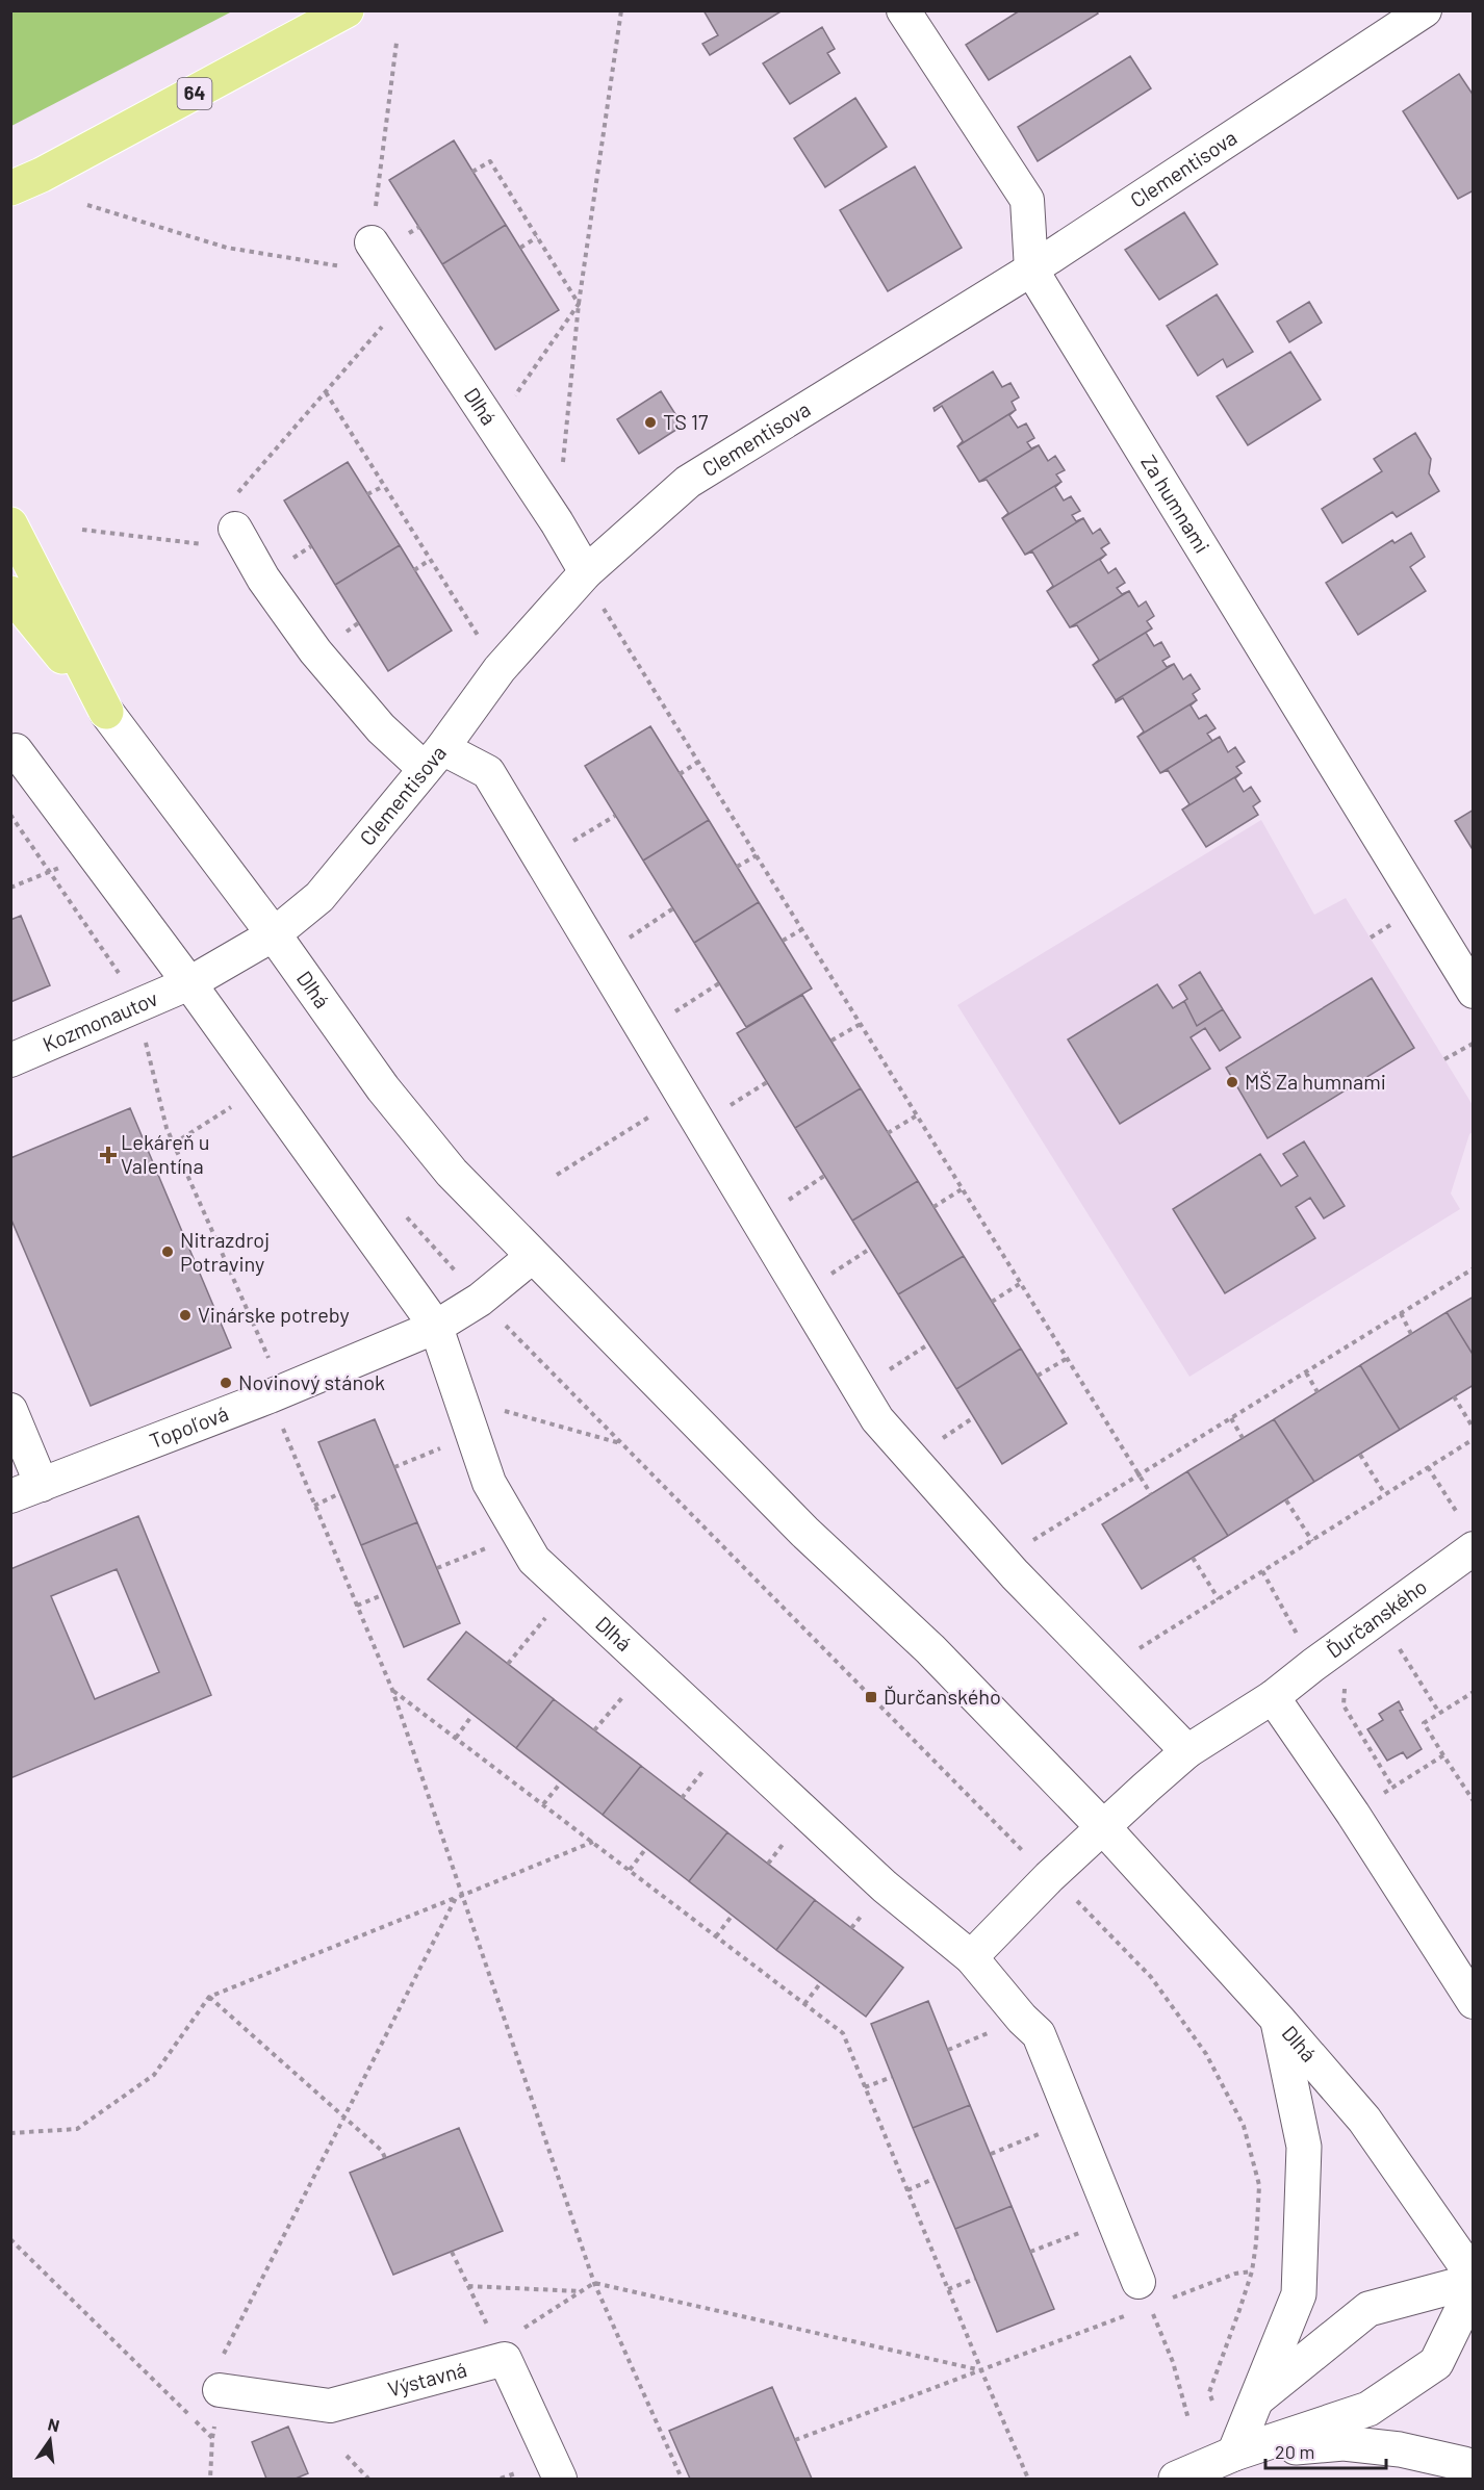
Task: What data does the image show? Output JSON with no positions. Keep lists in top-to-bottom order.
{
  "streets": {
    "main road": ["64"],
    "street": [
      "Clementisova",
      "Dlhá",
      "Za humnami",
      "Kozmonautov",
      "Topoľová",
      "Ďurčanského",
      "Výstavná"
    ]
  },
  "crossings": [
    ["Clementisova", "Dlhá"],
    ["Clementisova", "Za humnami"],
    ["Clementisova", "Kozmonautov"],
    ["Dlhá", "Kozmonautov"],
    ["Dlhá", "Topoľová"],
    ["Dlhá", "Ďurčanského"]
  ],
  "places": {
    "other": [
      "TS 17",
      "MŠ Za humnami",
      "Nitrazdroj Potraviny",
      "Vinárske potreby",
      "Novinový stánok"
    ],
    "health": ["Lekáreň u Valentína"],
    "transit": ["Ďurčanského"]
  },
  "scale_bar": "20 m",
  "north": "top"
}
